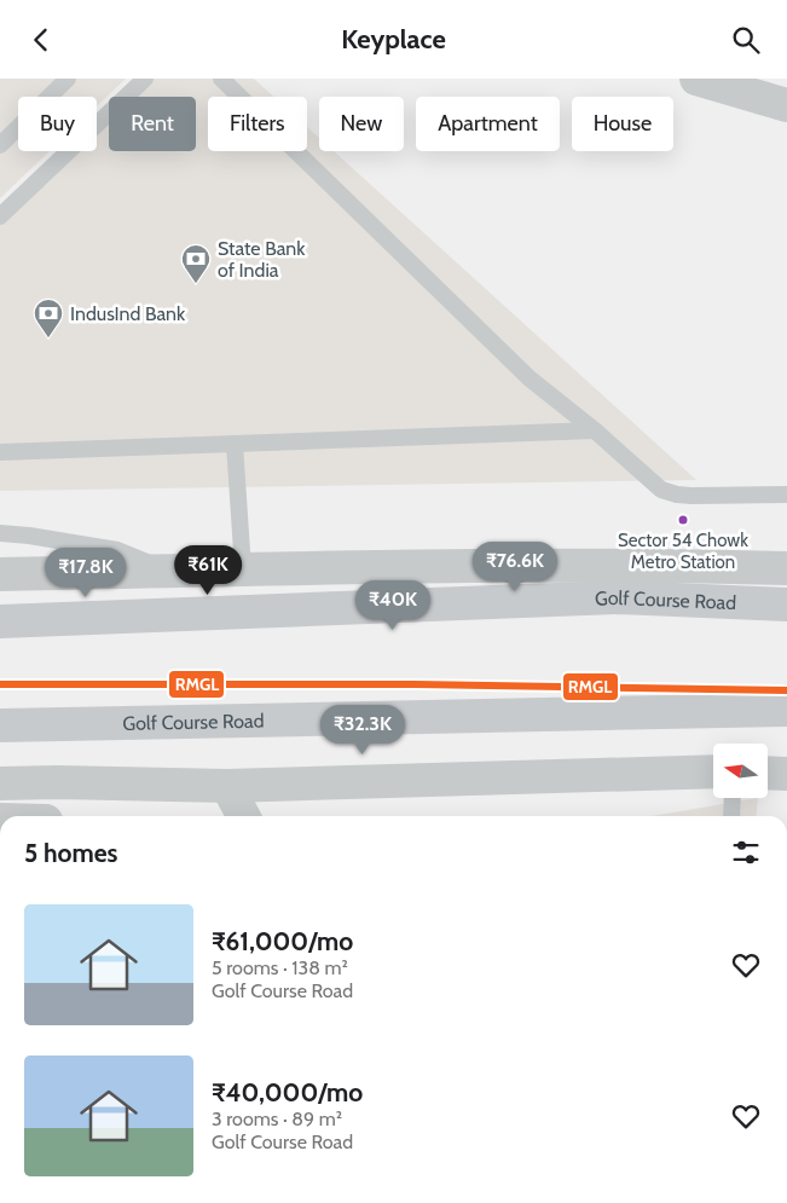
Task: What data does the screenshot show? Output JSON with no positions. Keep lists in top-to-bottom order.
{
  "streets": {
    "main road": ["Golf Course Road"]
  },
  "places": {
    "bank": ["State Bank of India", "IndusInd Bank"],
    "other": ["Sector 54 Chowk Metro Station"]
  },
  "lines": ["transit line RMGL"],
  "north": "left",
  "page": {
    "header": "Keyplace",
    "chip": [
      "Buy",
      "Rent",
      "Filters",
      "New",
      "Apartment",
      "House"
    ],
    "price": [
      "₹76.6K",
      "₹61K",
      "₹17.8K",
      "₹40K",
      "₹32.3K"
    ],
    "heading": "5 homes",
    "list": [
      {
        "name": "₹61,000/mo",
        "note": "5 rooms · 138 m² · Golf Course Road"
      },
      {
        "name": "₹40,000/mo",
        "note": "3 rooms · 89 m² · Golf Course Road"
      }
    ]
  }
}
